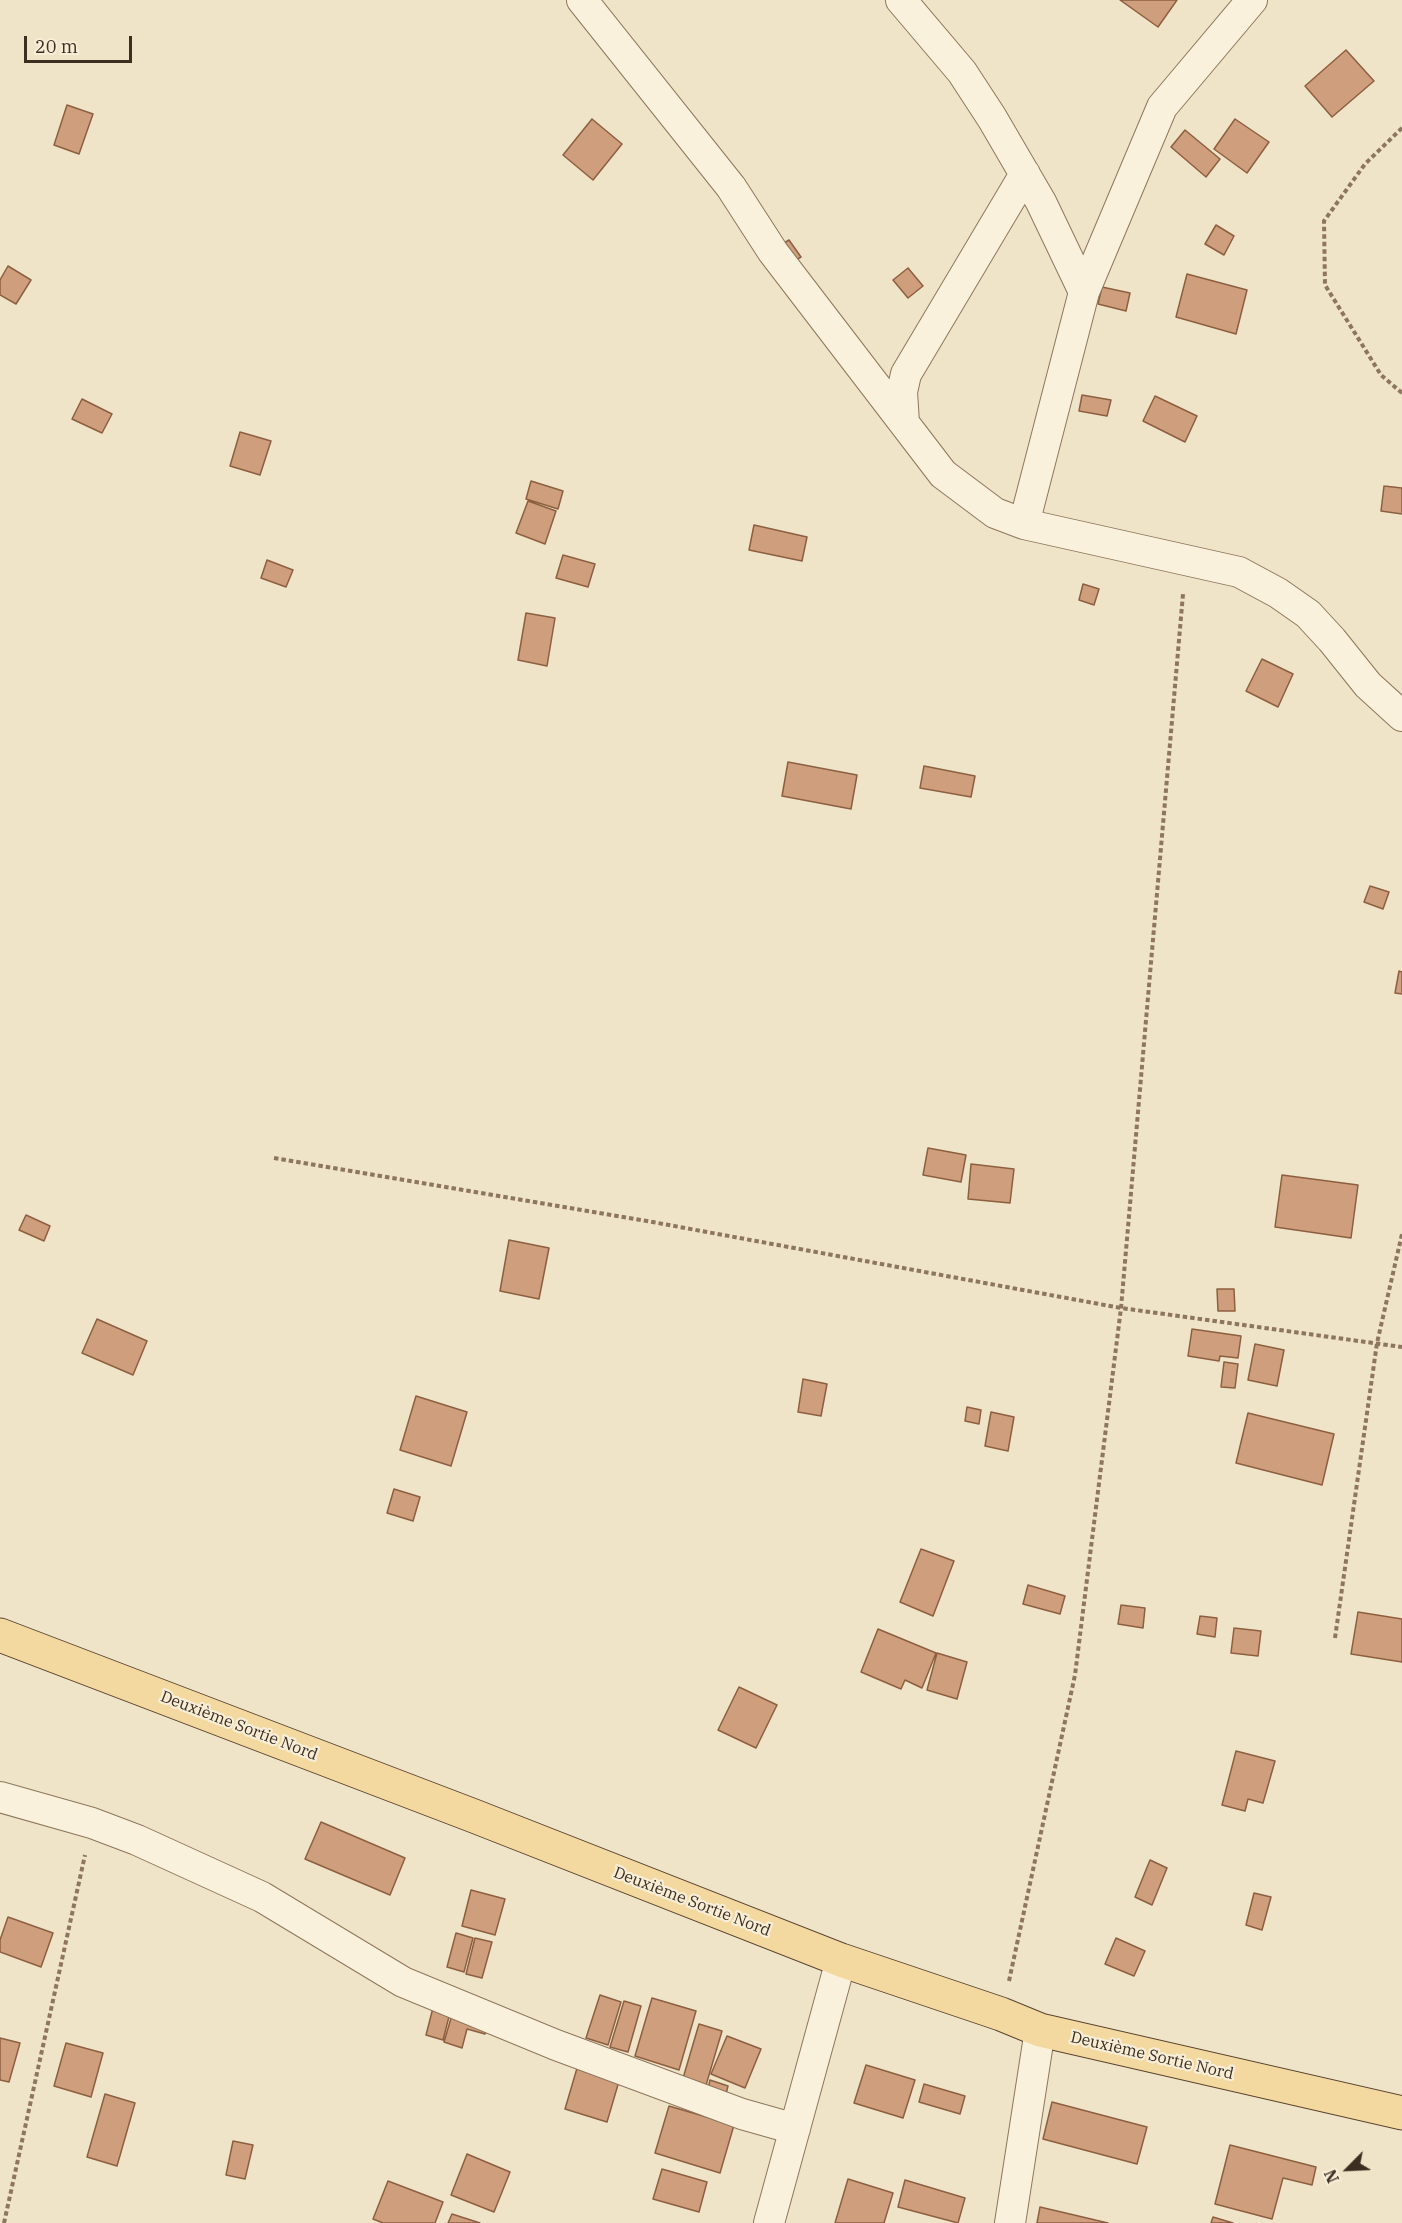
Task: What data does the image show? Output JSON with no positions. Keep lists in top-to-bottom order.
{
  "streets": {
    "main road": ["Deuxième Sortie Nord"]
  },
  "scale_bar": "20 m",
  "north": "bottom left"
}
